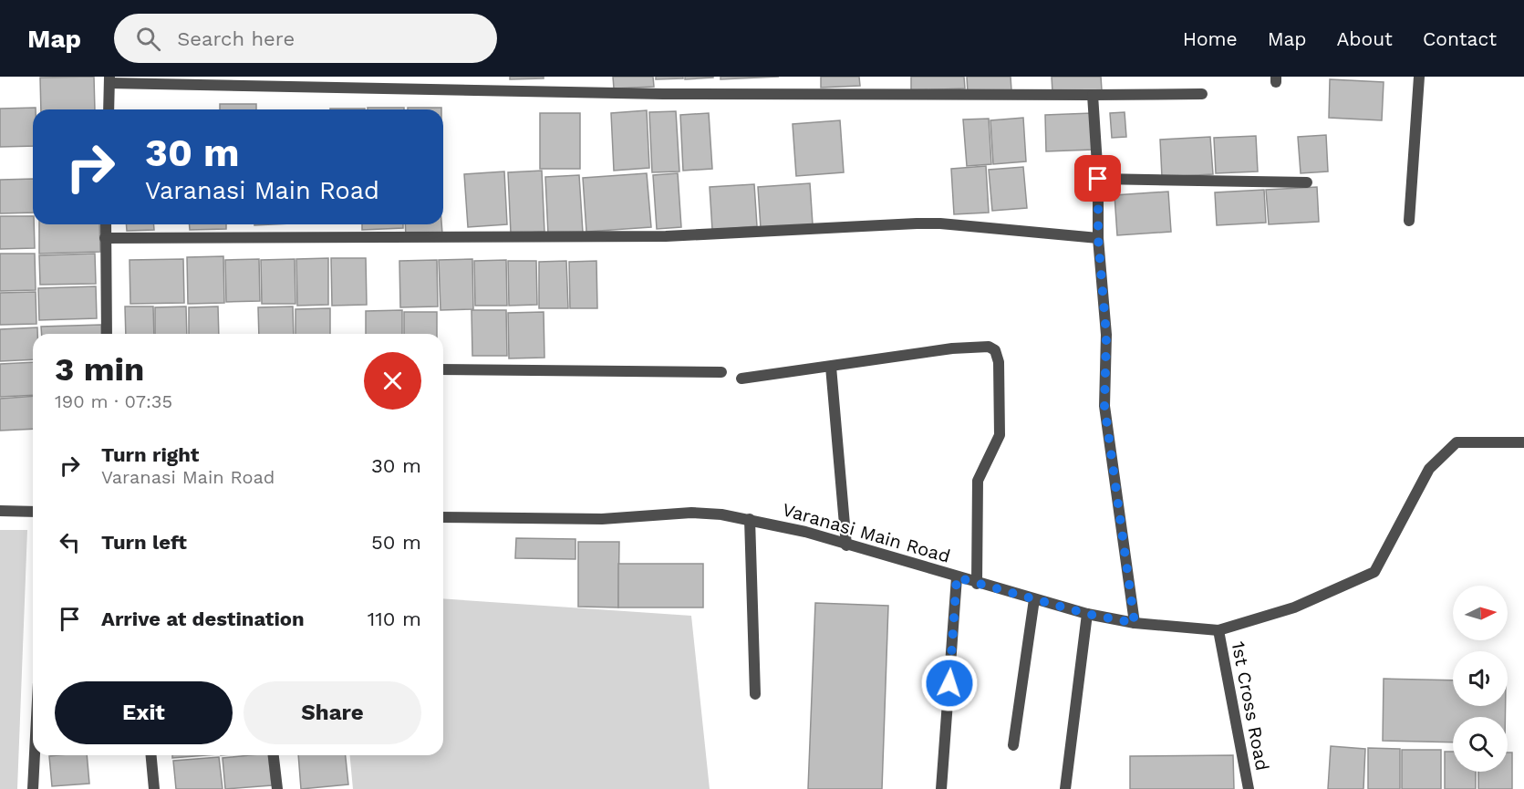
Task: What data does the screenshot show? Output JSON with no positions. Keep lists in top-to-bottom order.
{
  "streets": {
    "street": ["Varanasi Main Road", "1st Cross Road"]
  },
  "crossings": [
    ["Varanasi Main Road", "1st Cross Road"]
  ],
  "north": "right",
  "page": {
    "header": "Map",
    "search": "Search here",
    "nav": [
      "Home",
      "Map",
      "About",
      "Contact"
    ],
    "turn": ["30 m", "Varanasi Main Road"],
    "heading": ["3 min", "190 m · 07:35"],
    "list": [
      {
        "name": "Turn right",
        "note": "Varanasi Main Road",
        "value": "30 m"
      },
      {
        "name": "Turn left",
        "value": "50 m"
      },
      {
        "name": "Arrive at destination",
        "value": "110 m"
      }
    ],
    "buttons": ["Exit", "Share"]
  }
}
